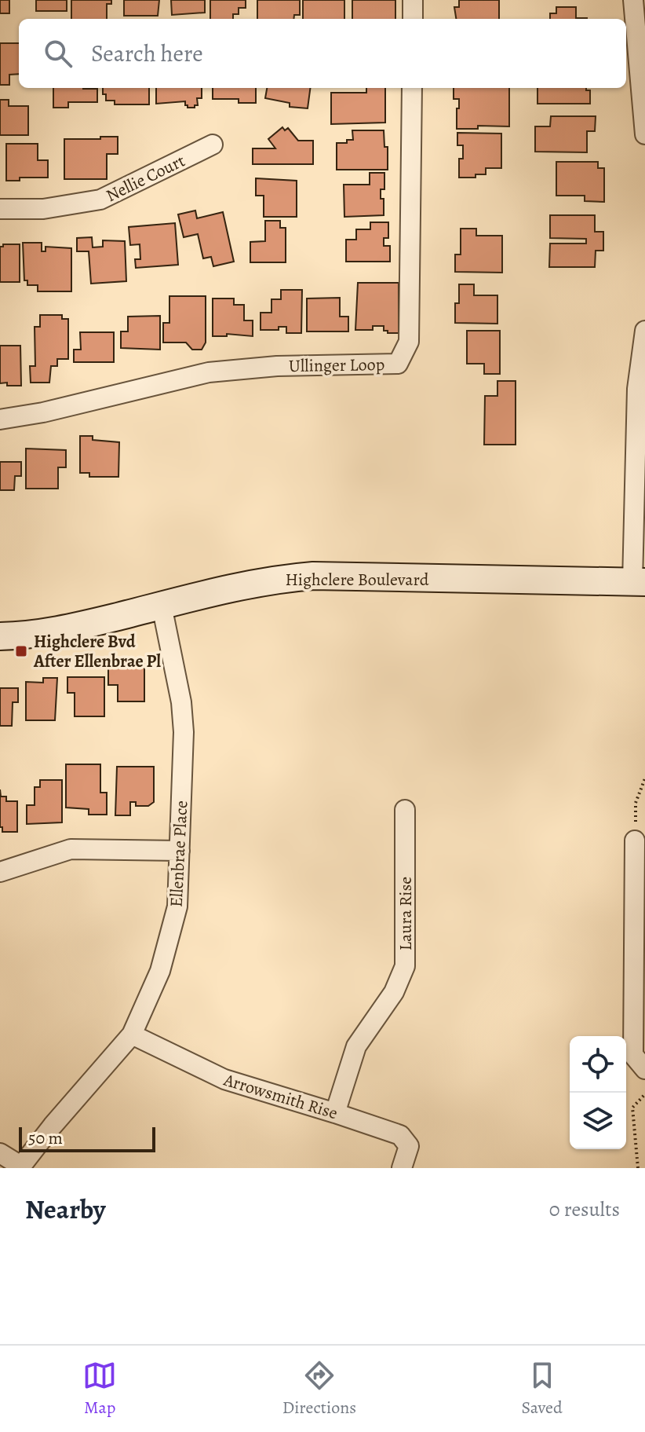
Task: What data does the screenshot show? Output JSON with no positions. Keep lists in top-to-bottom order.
{
  "streets": {
    "street": [
      "Nellie Court",
      "Ullinger Loop",
      "Highclere Boulevard",
      "Ellenbrae Place",
      "Laura Rise",
      "Arrowsmith Rise"
    ]
  },
  "crossings": [
    ["Highclere Boulevard", "Ellenbrae Place"],
    ["Ellenbrae Place", "Arrowsmith Rise"],
    ["Laura Rise", "Arrowsmith Rise"]
  ],
  "places": {
    "transit": ["Highclere Bvd After Ellenbrae Pl"]
  },
  "scale_bar": "50 m",
  "page": {
    "search": "Search here",
    "scale": "50 m",
    "heading": ["Nearby", "0 results"],
    "nav": ["Map", "Directions", "Saved"]
  }
}
